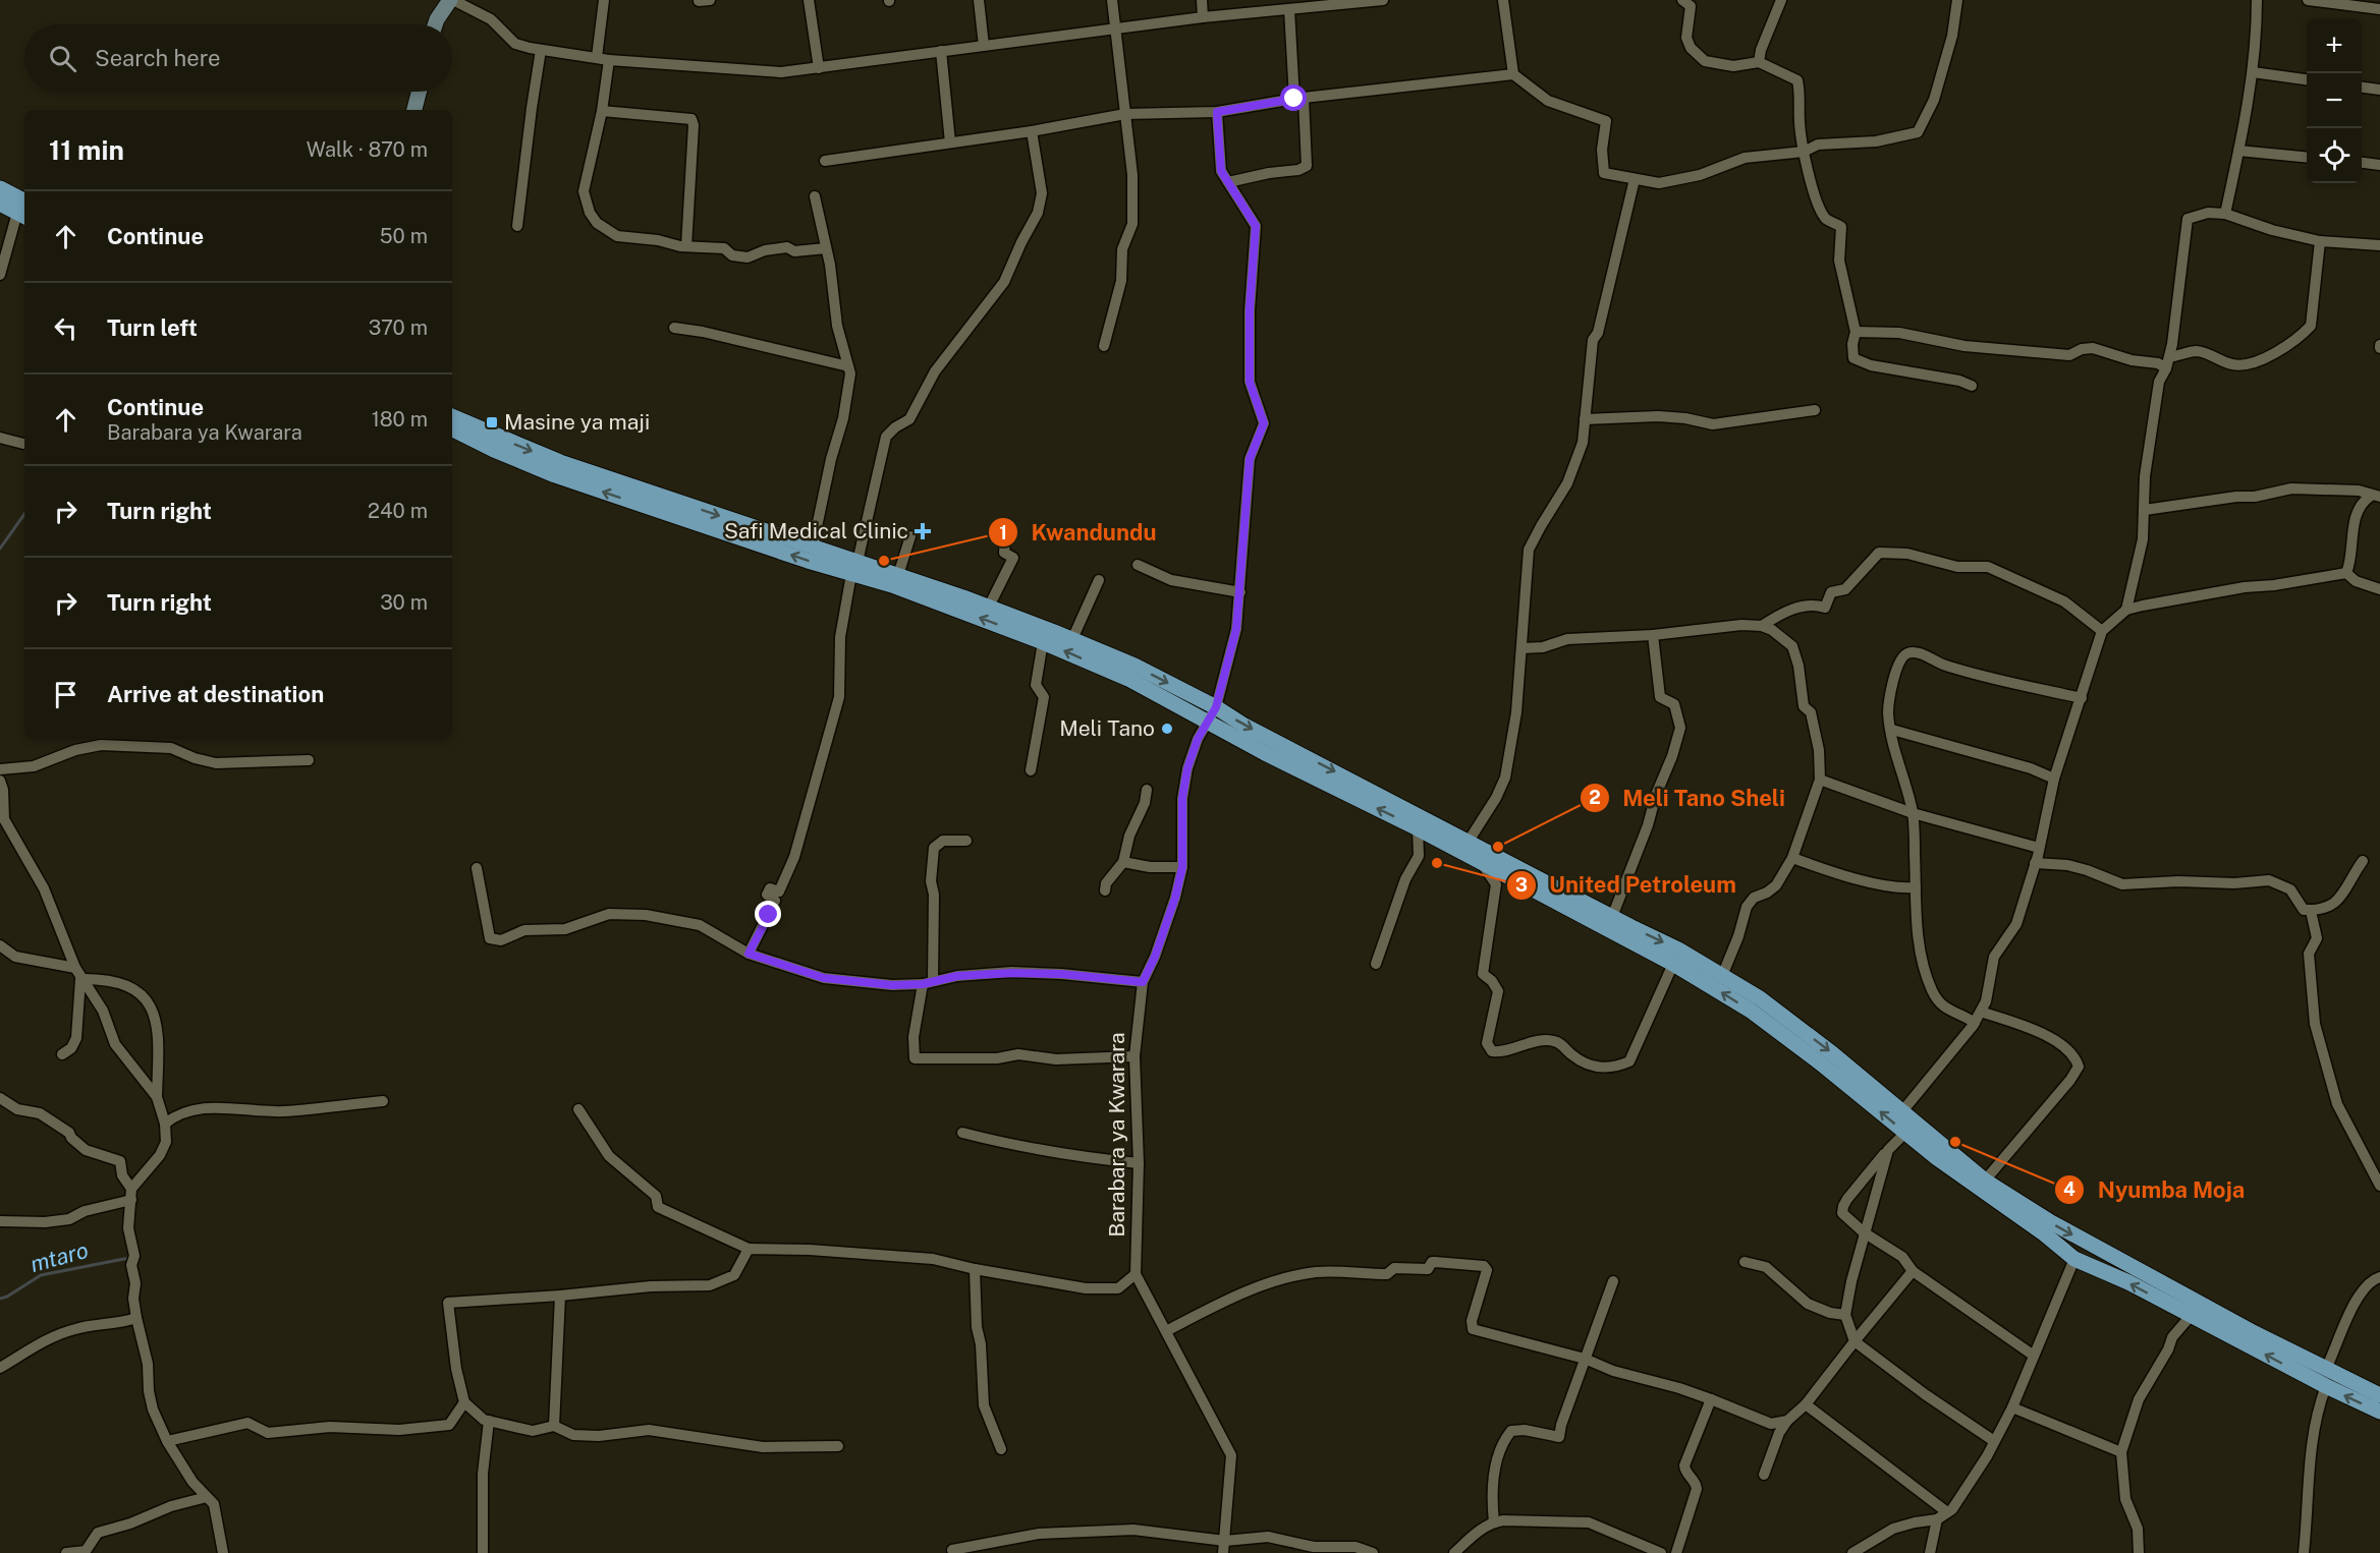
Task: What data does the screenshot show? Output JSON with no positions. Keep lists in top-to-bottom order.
{
  "streets": {
    "street": ["Barabara ya Kwarara"]
  },
  "water": ["mtaro"],
  "places": {
    "transit": ["Masine ya maji"],
    "health": ["Safi Medical Clinic"],
    "other": [
      "Kwandundu",
      "Meli Tano",
      "Meli Tano Sheli",
      "United Petroleum",
      "Nyumba Moja"
    ]
  },
  "page": {
    "map_buttons": ["+", "−"],
    "search": "Search here",
    "heading": ["11 min", "Walk · 870 m"],
    "list": [
      ["Continue", "50 m"],
      ["Turn left", "370 m"],
      ["Continue", "Barabara ya Kwarara", "180 m"],
      ["Turn right", "240 m"],
      ["Turn right", "30 m"],
      "Arrive at destination"
    ]
  }
}
